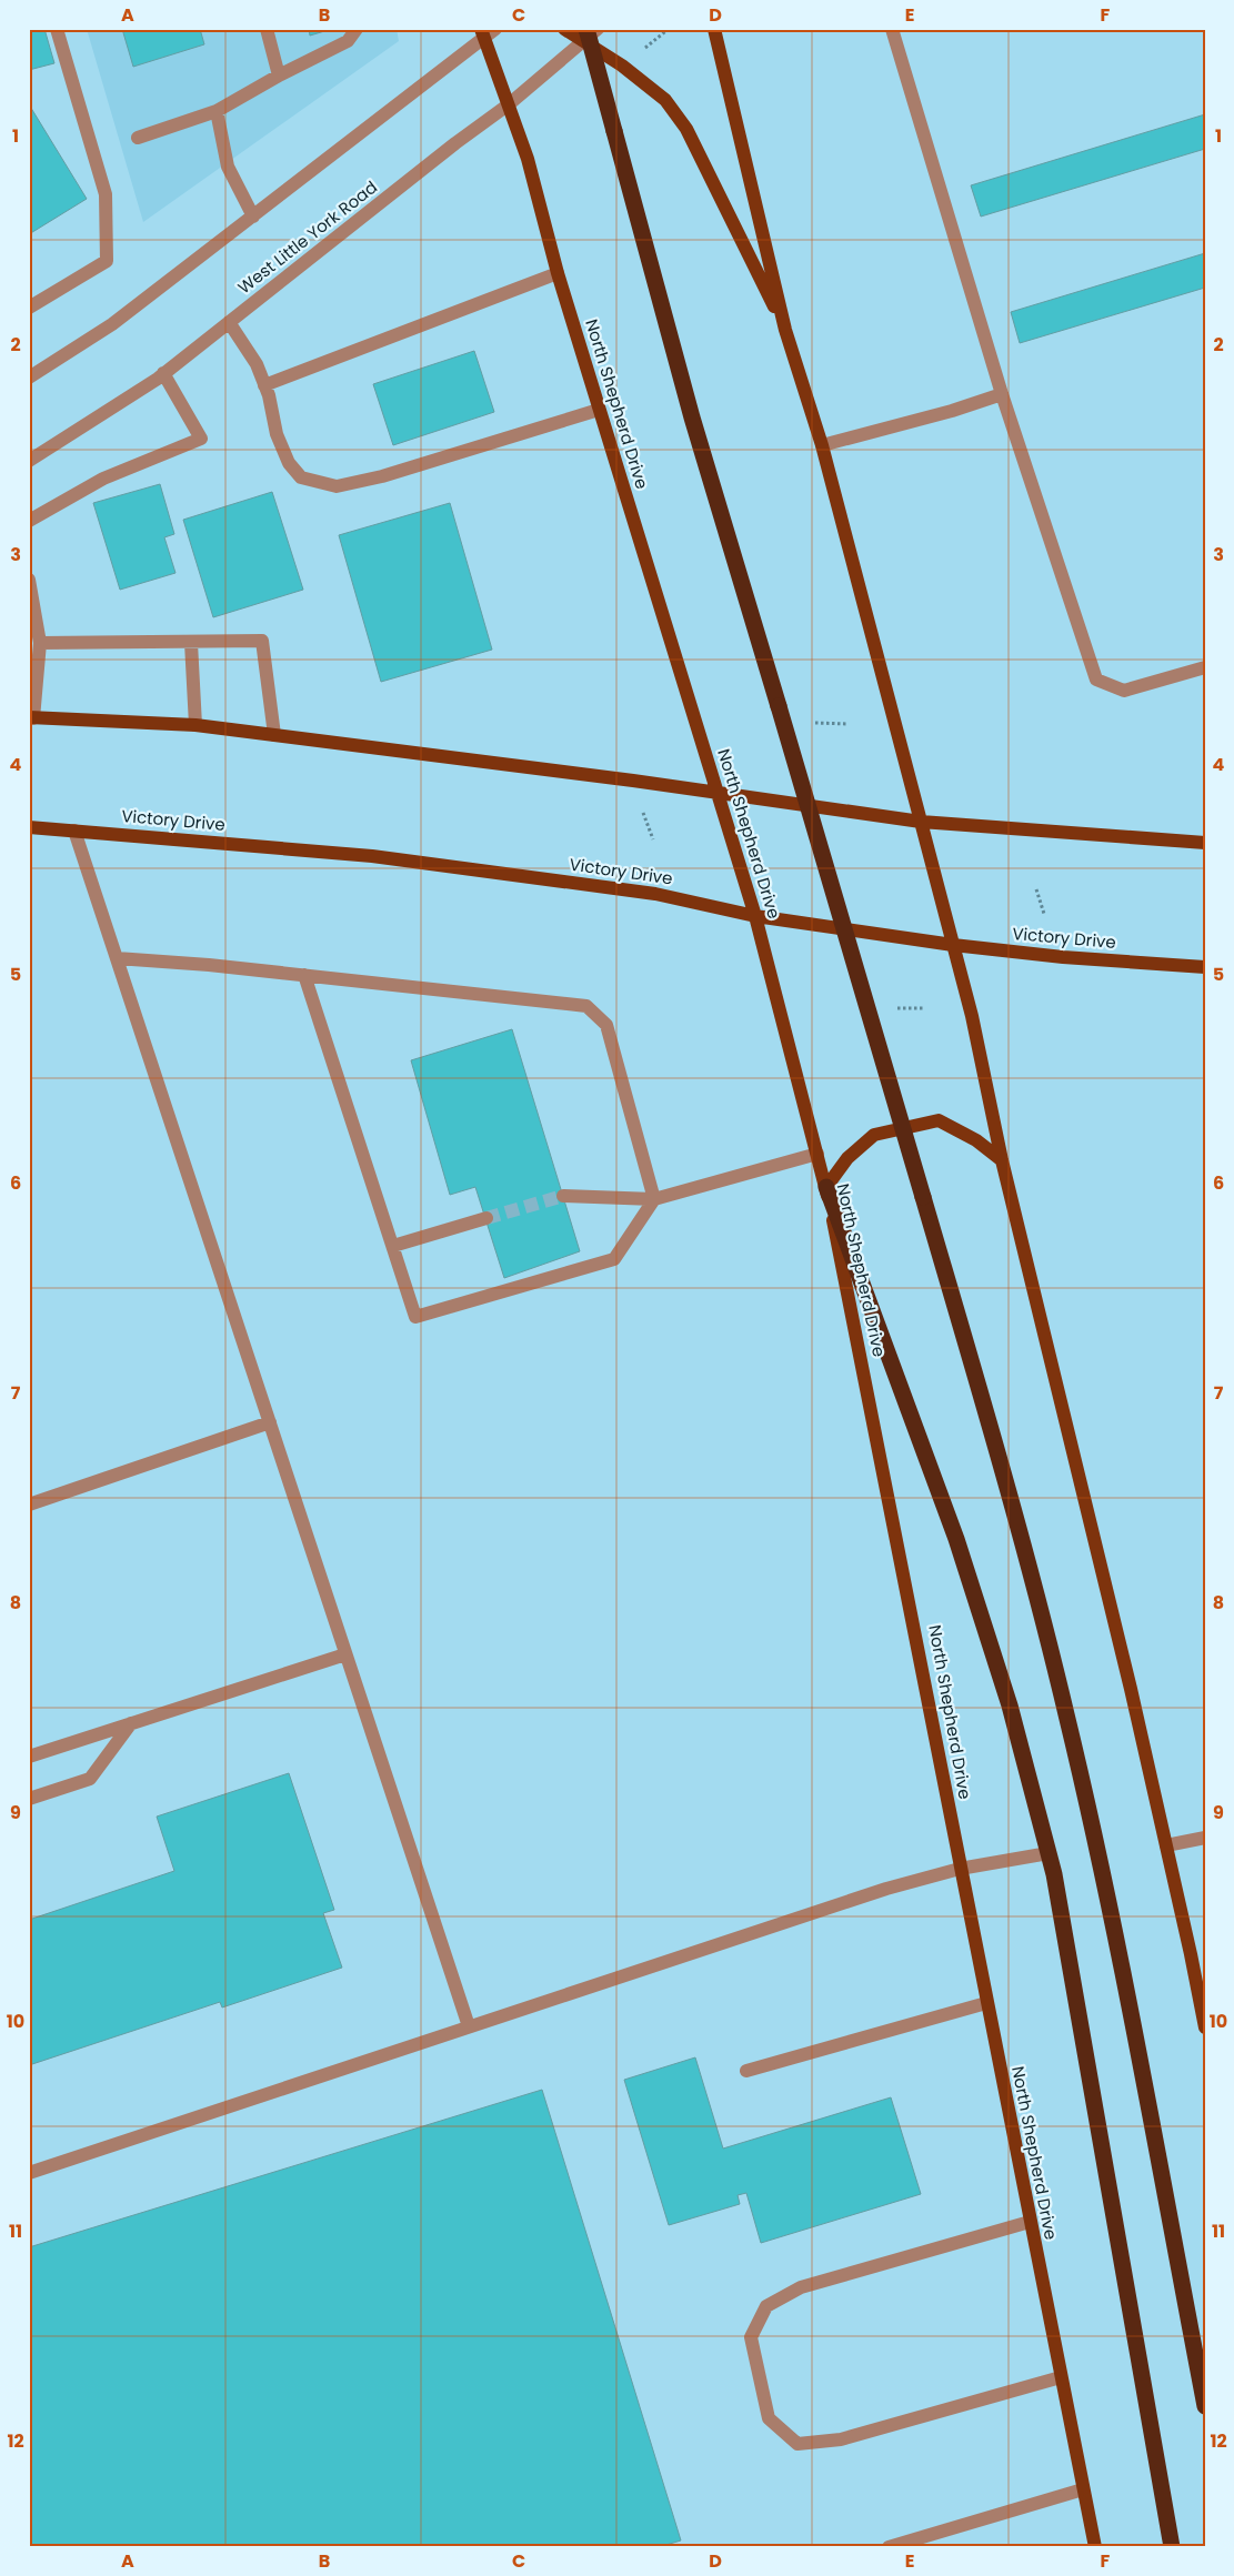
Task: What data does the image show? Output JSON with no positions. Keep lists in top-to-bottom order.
{
  "streets": {
    "main road": ["North Shepherd Drive", "Victory Drive"],
    "street": ["West Little York Road"]
  },
  "crossings": [
    ["West Little York Road", "North Shepherd Drive"],
    ["North Shepherd Drive", "Victory Drive"]
  ],
  "grid": {
    "columns": [
      "A",
      "B",
      "C",
      "D",
      "E",
      "F"
    ],
    "rows": [
      "1",
      "2",
      "3",
      "4",
      "5",
      "6",
      "7",
      "8",
      "9",
      "10",
      "11",
      "12"
    ]
  }
}
